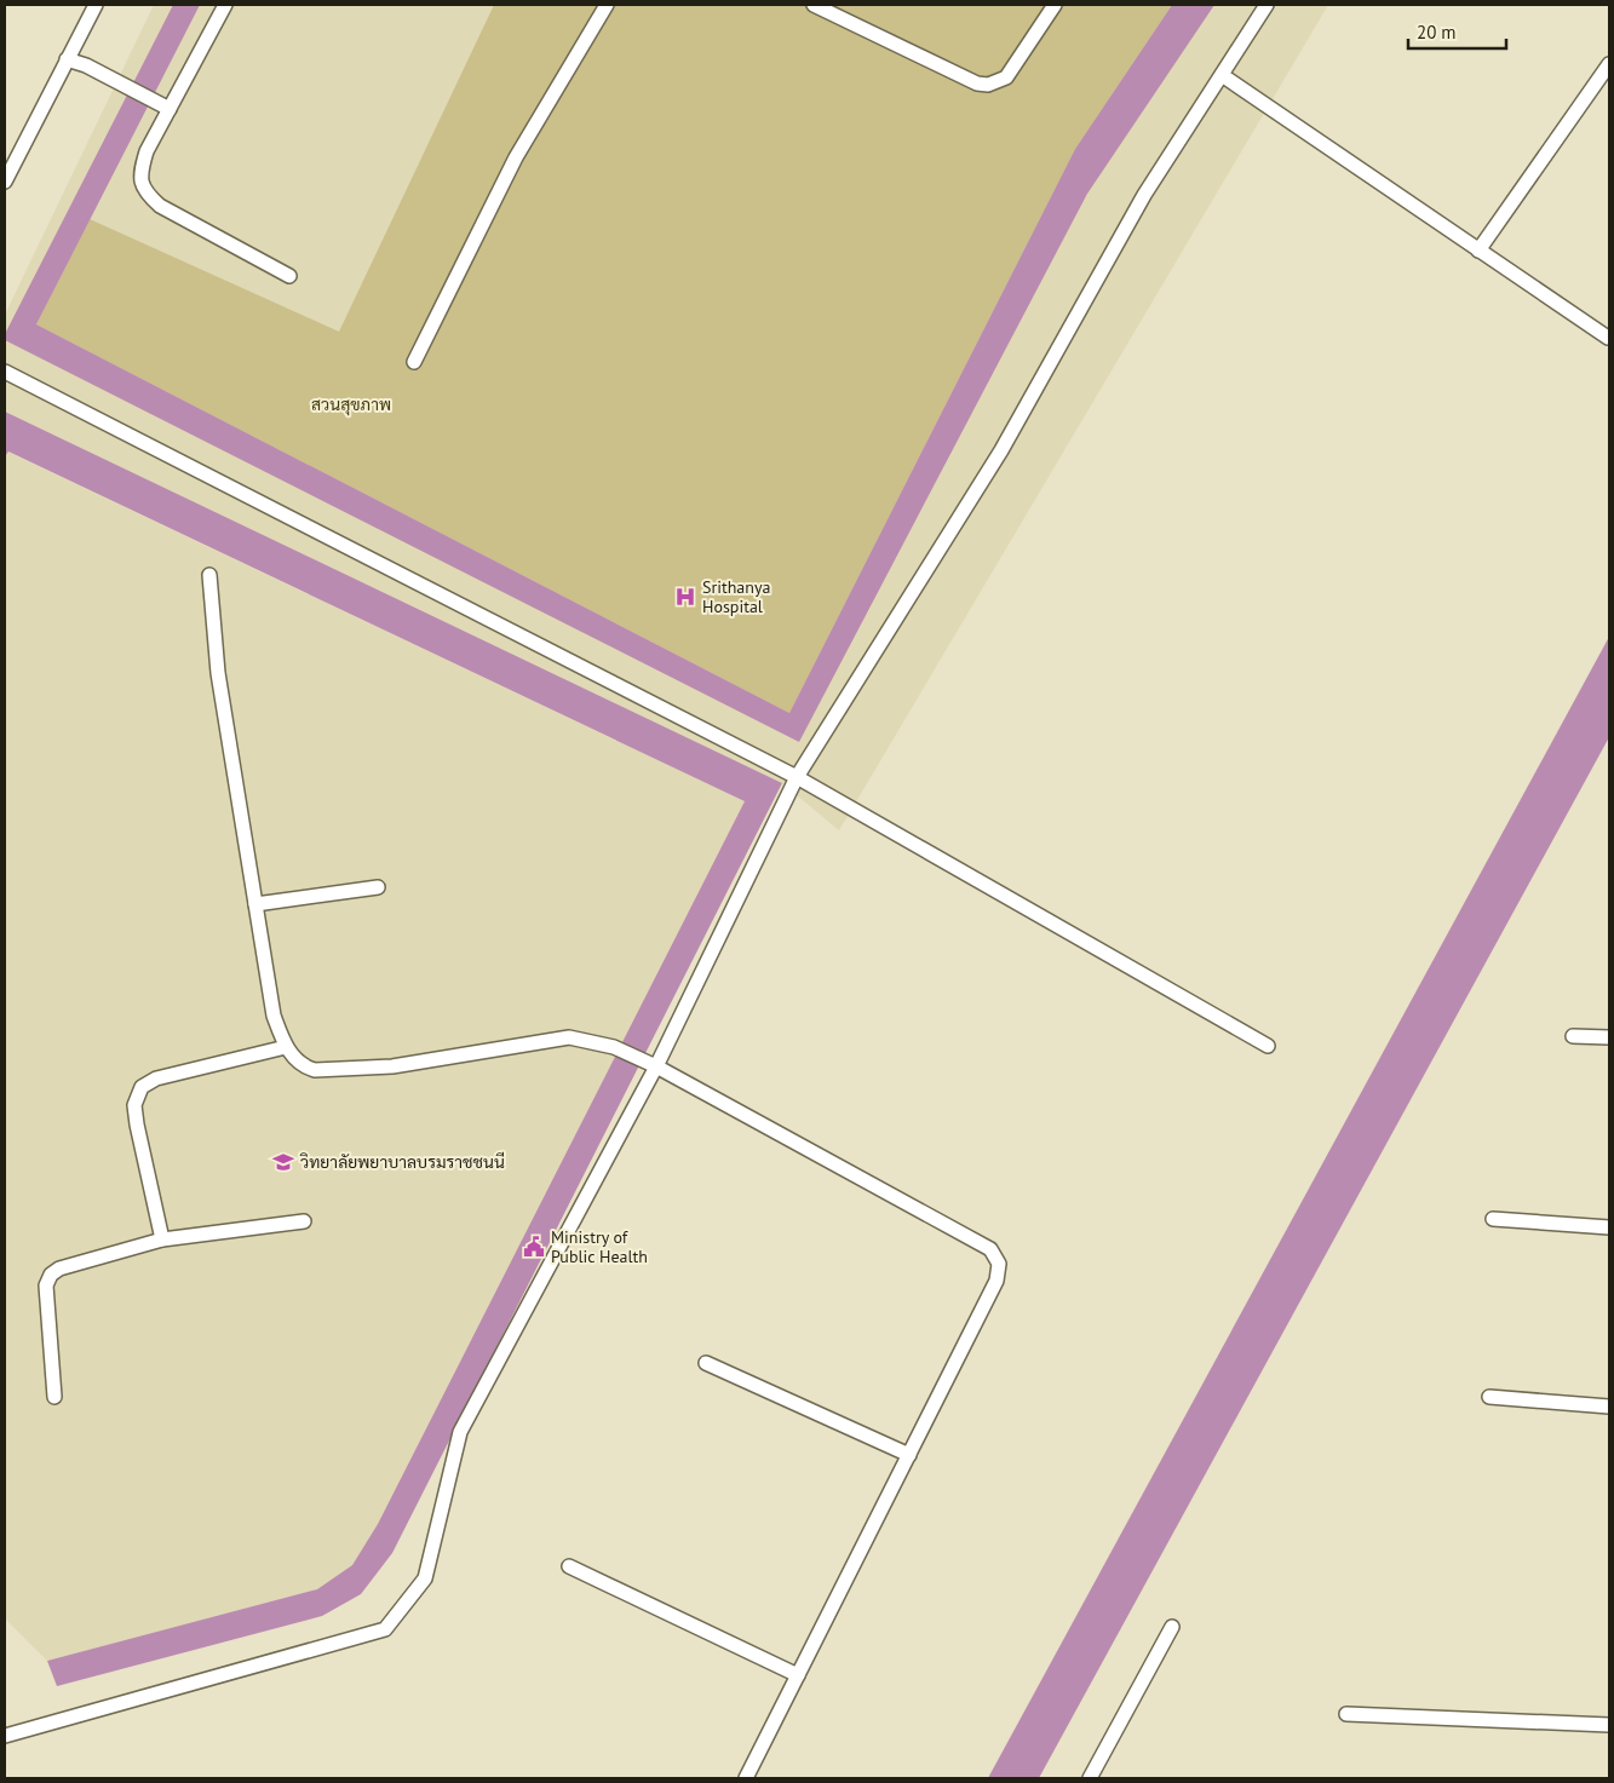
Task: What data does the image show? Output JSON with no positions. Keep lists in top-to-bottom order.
{
  "parks": ["สวนสุขภาพ"],
  "places": {
    "hospital": ["Srithanya Hospital"],
    "school or university": ["วิทยาลัยพยาบาลบรมราชชนนี"],
    "public building": ["Ministry of Public Health"]
  },
  "scale_bar": "20 m"
}
